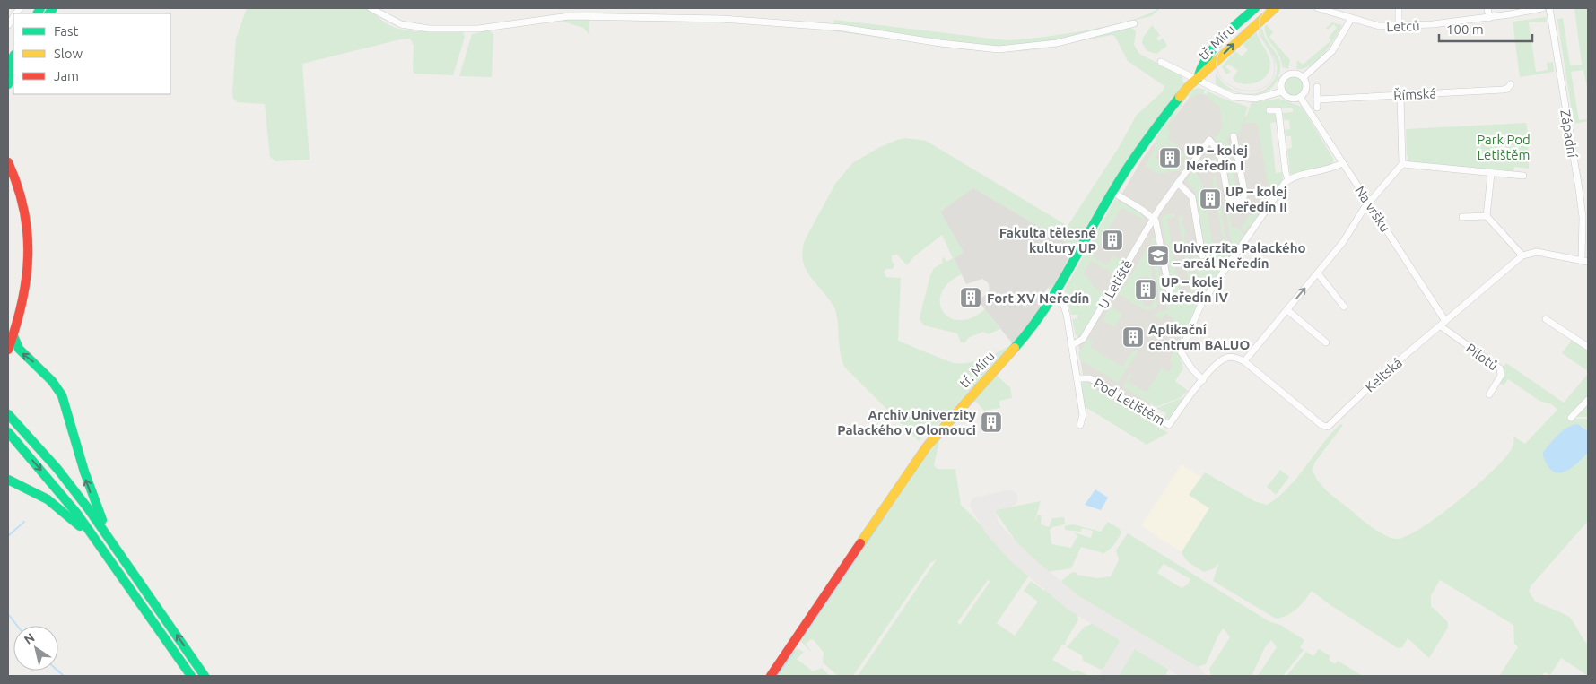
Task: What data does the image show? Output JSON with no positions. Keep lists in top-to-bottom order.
{
  "streets": {
    "main road": ["tř. Míru"],
    "street": [
      "Letců",
      "Římská",
      "Západní",
      "Na vršku",
      "U Letiště",
      "Pilotů",
      "Keltská",
      "Pod Letištěm"
    ]
  },
  "crossings": [
    ["Na vršku", "Keltská"],
    ["Pilotů", "Keltská"],
    ["Keltská", "Pod Letištěm"]
  ],
  "parks": ["Park Pod Letištěm"],
  "places": {
    "building": [
      "UP – kolej Neředín I",
      "UP – kolej Neředín II",
      "Fakulta tělesné kultury UP",
      "UP – kolej Neředín IV",
      "Fort XV Neředín",
      "Aplikační centrum BALUO",
      "Archiv Univerzity Palackého v Olomouci"
    ],
    "school or university": ["Univerzita Palackého – areál Neředín"]
  },
  "legend": ["Fast", "Slow", "Jam"],
  "scale_bar": "100 m",
  "north": "top left"
}
